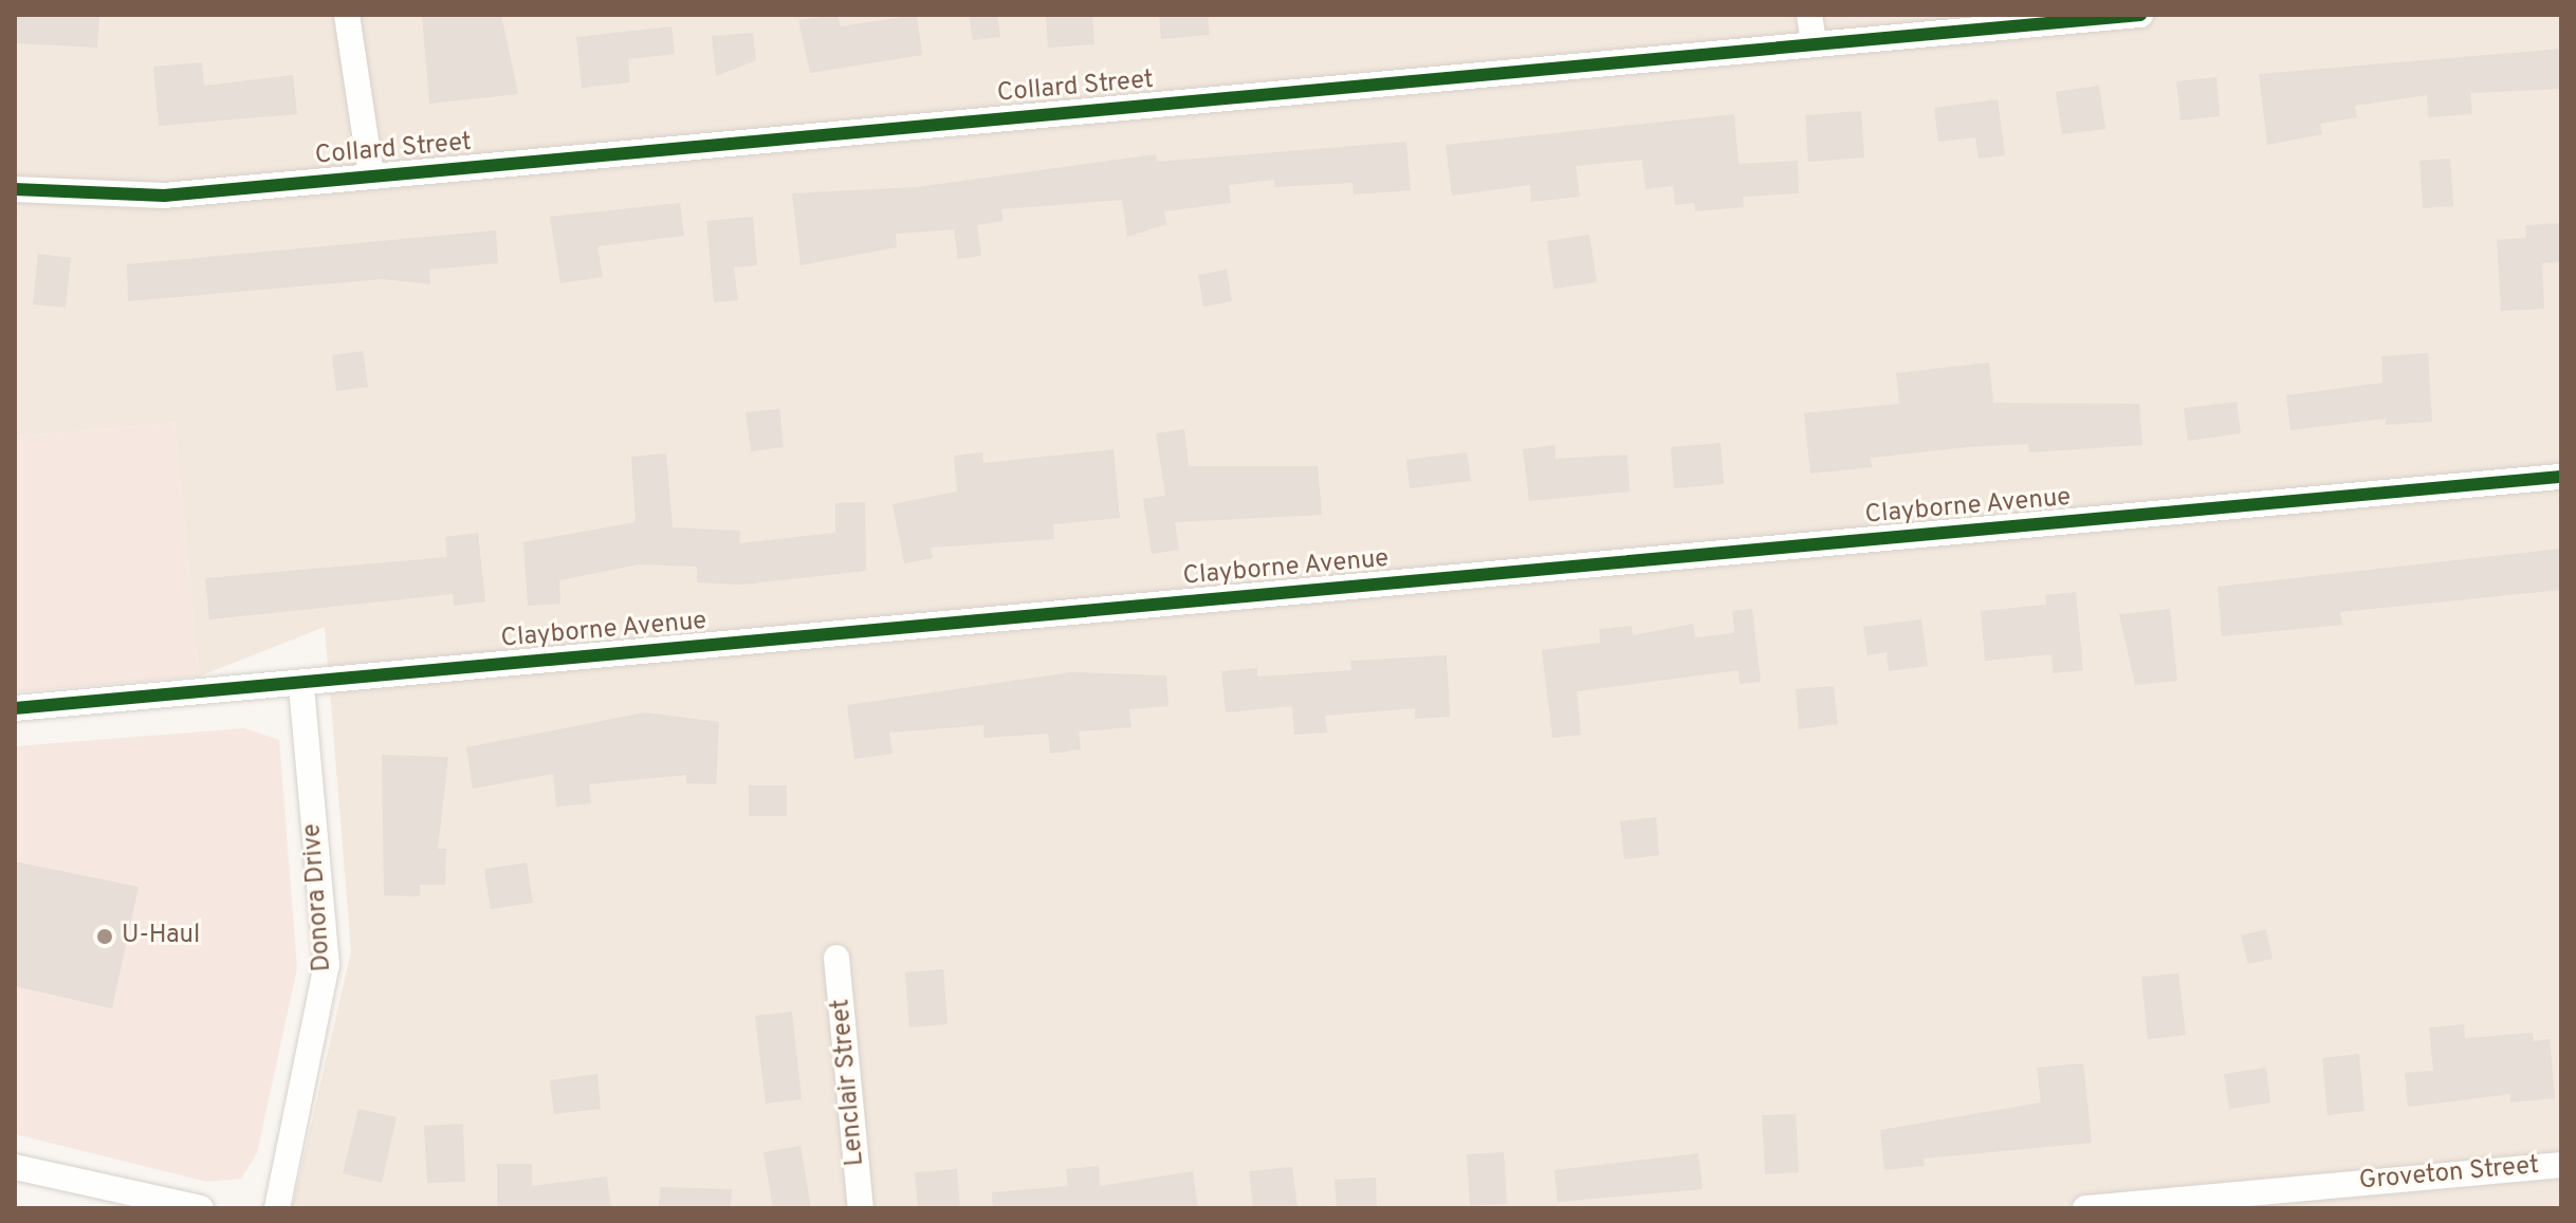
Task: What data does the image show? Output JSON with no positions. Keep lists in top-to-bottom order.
{
  "streets": {
    "street": [
      "Collard Street",
      "Clayborne Avenue",
      "Donora Drive",
      "Lenclair Street",
      "Groveton Street"
    ]
  },
  "crossings": [
    ["Clayborne Avenue", "Donora Drive"]
  ],
  "places": ["U-Haul"]
}
